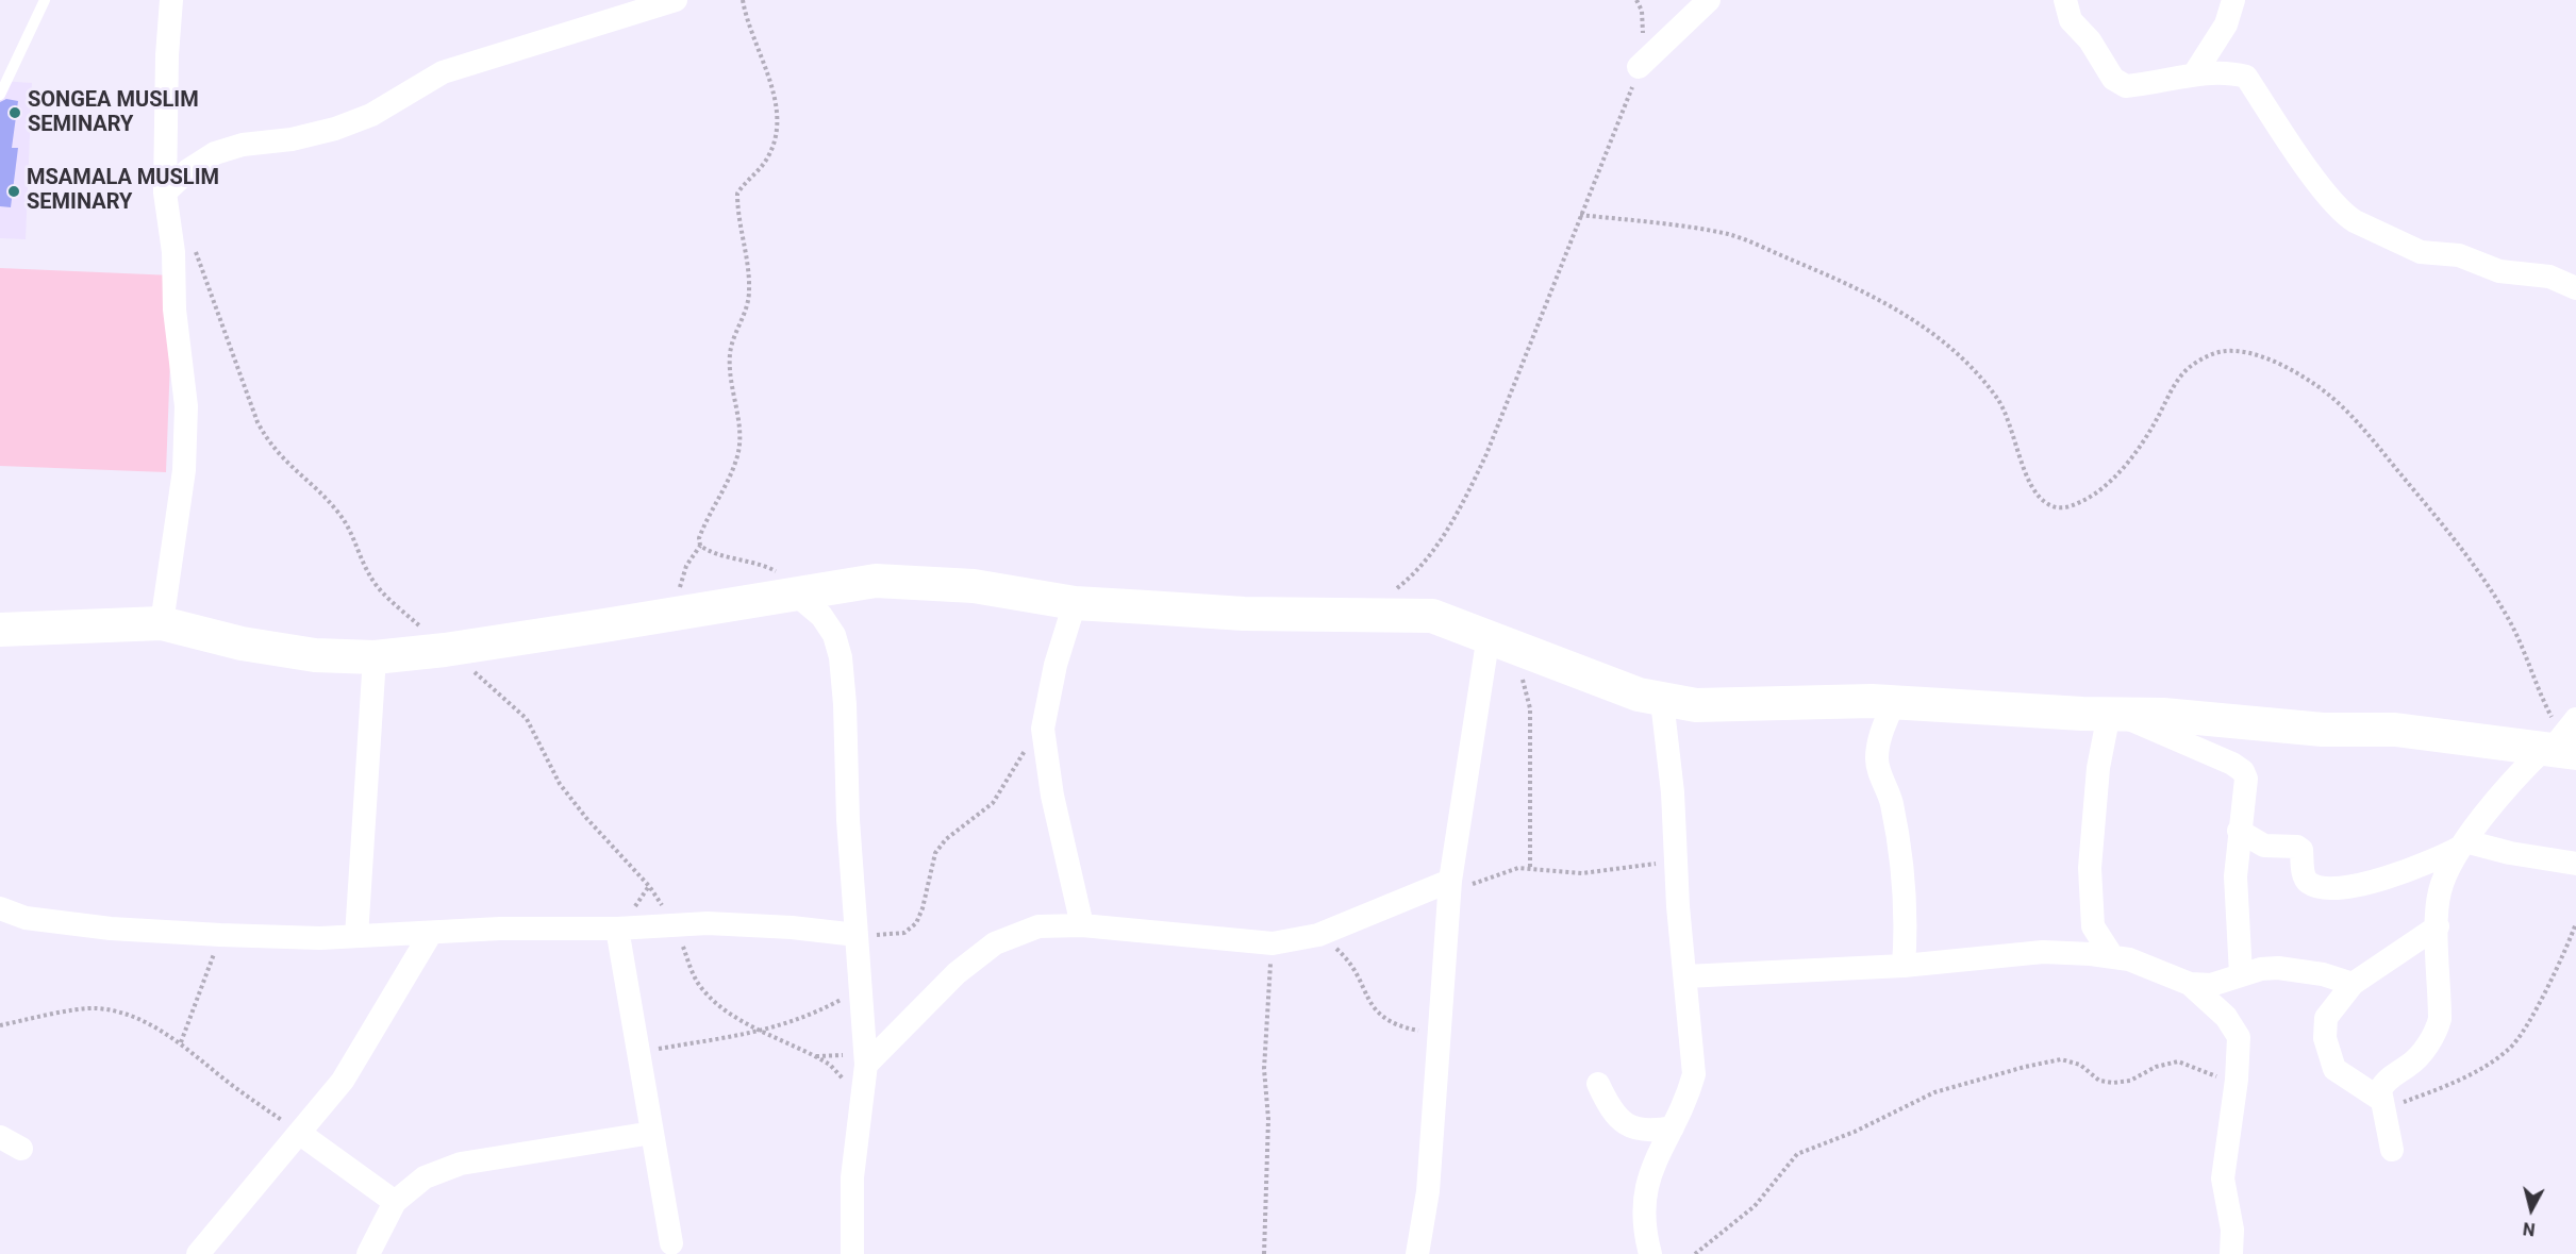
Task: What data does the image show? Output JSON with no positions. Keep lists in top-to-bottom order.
{
  "places": ["SONGEA MUSLIM SEMINARY", "MSAMALA MUSLIM SEMINARY"],
  "north": "bottom"
}
